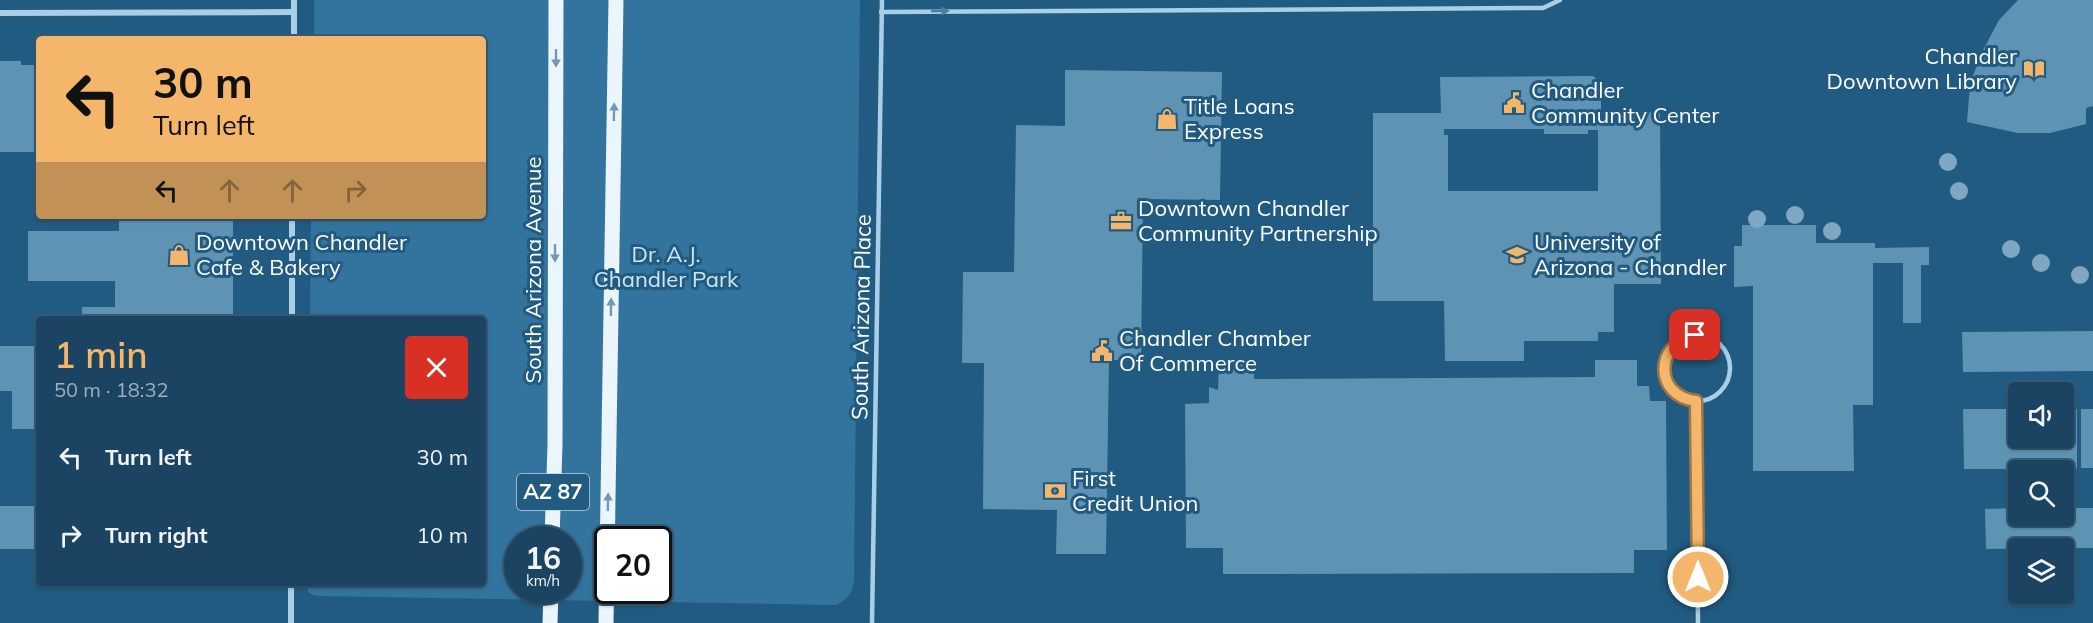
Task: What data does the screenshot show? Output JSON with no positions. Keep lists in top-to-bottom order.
{
  "streets": {
    "main road": ["South Arizona Avenue", "AZ 87"],
    "lane": ["South Arizona Place"]
  },
  "parks": ["Dr. A.J. Chandler Park"],
  "places": {
    "library": ["Chandler Downtown Library"],
    "public building": ["Chandler Community Center", "Chandler Chamber Of Commerce"],
    "shop": ["Title Loans Express", "Downtown Chandler Cafe & Bakery"],
    "office": ["Downtown Chandler Community Partnership"],
    "school or university": ["University of Arizona - Chandler"],
    "bank": ["First Credit Union"]
  },
  "page": {
    "turn": ["30 m", "Turn left"],
    "heading": ["1 min", "50 m · 18:32"],
    "list": [
      {
        "name": "Turn left",
        "value": "30 m"
      },
      {
        "name": "Turn right",
        "value": "10 m"
      }
    ],
    "speed": "16 km/h",
    "limit": "20"
  }
}
